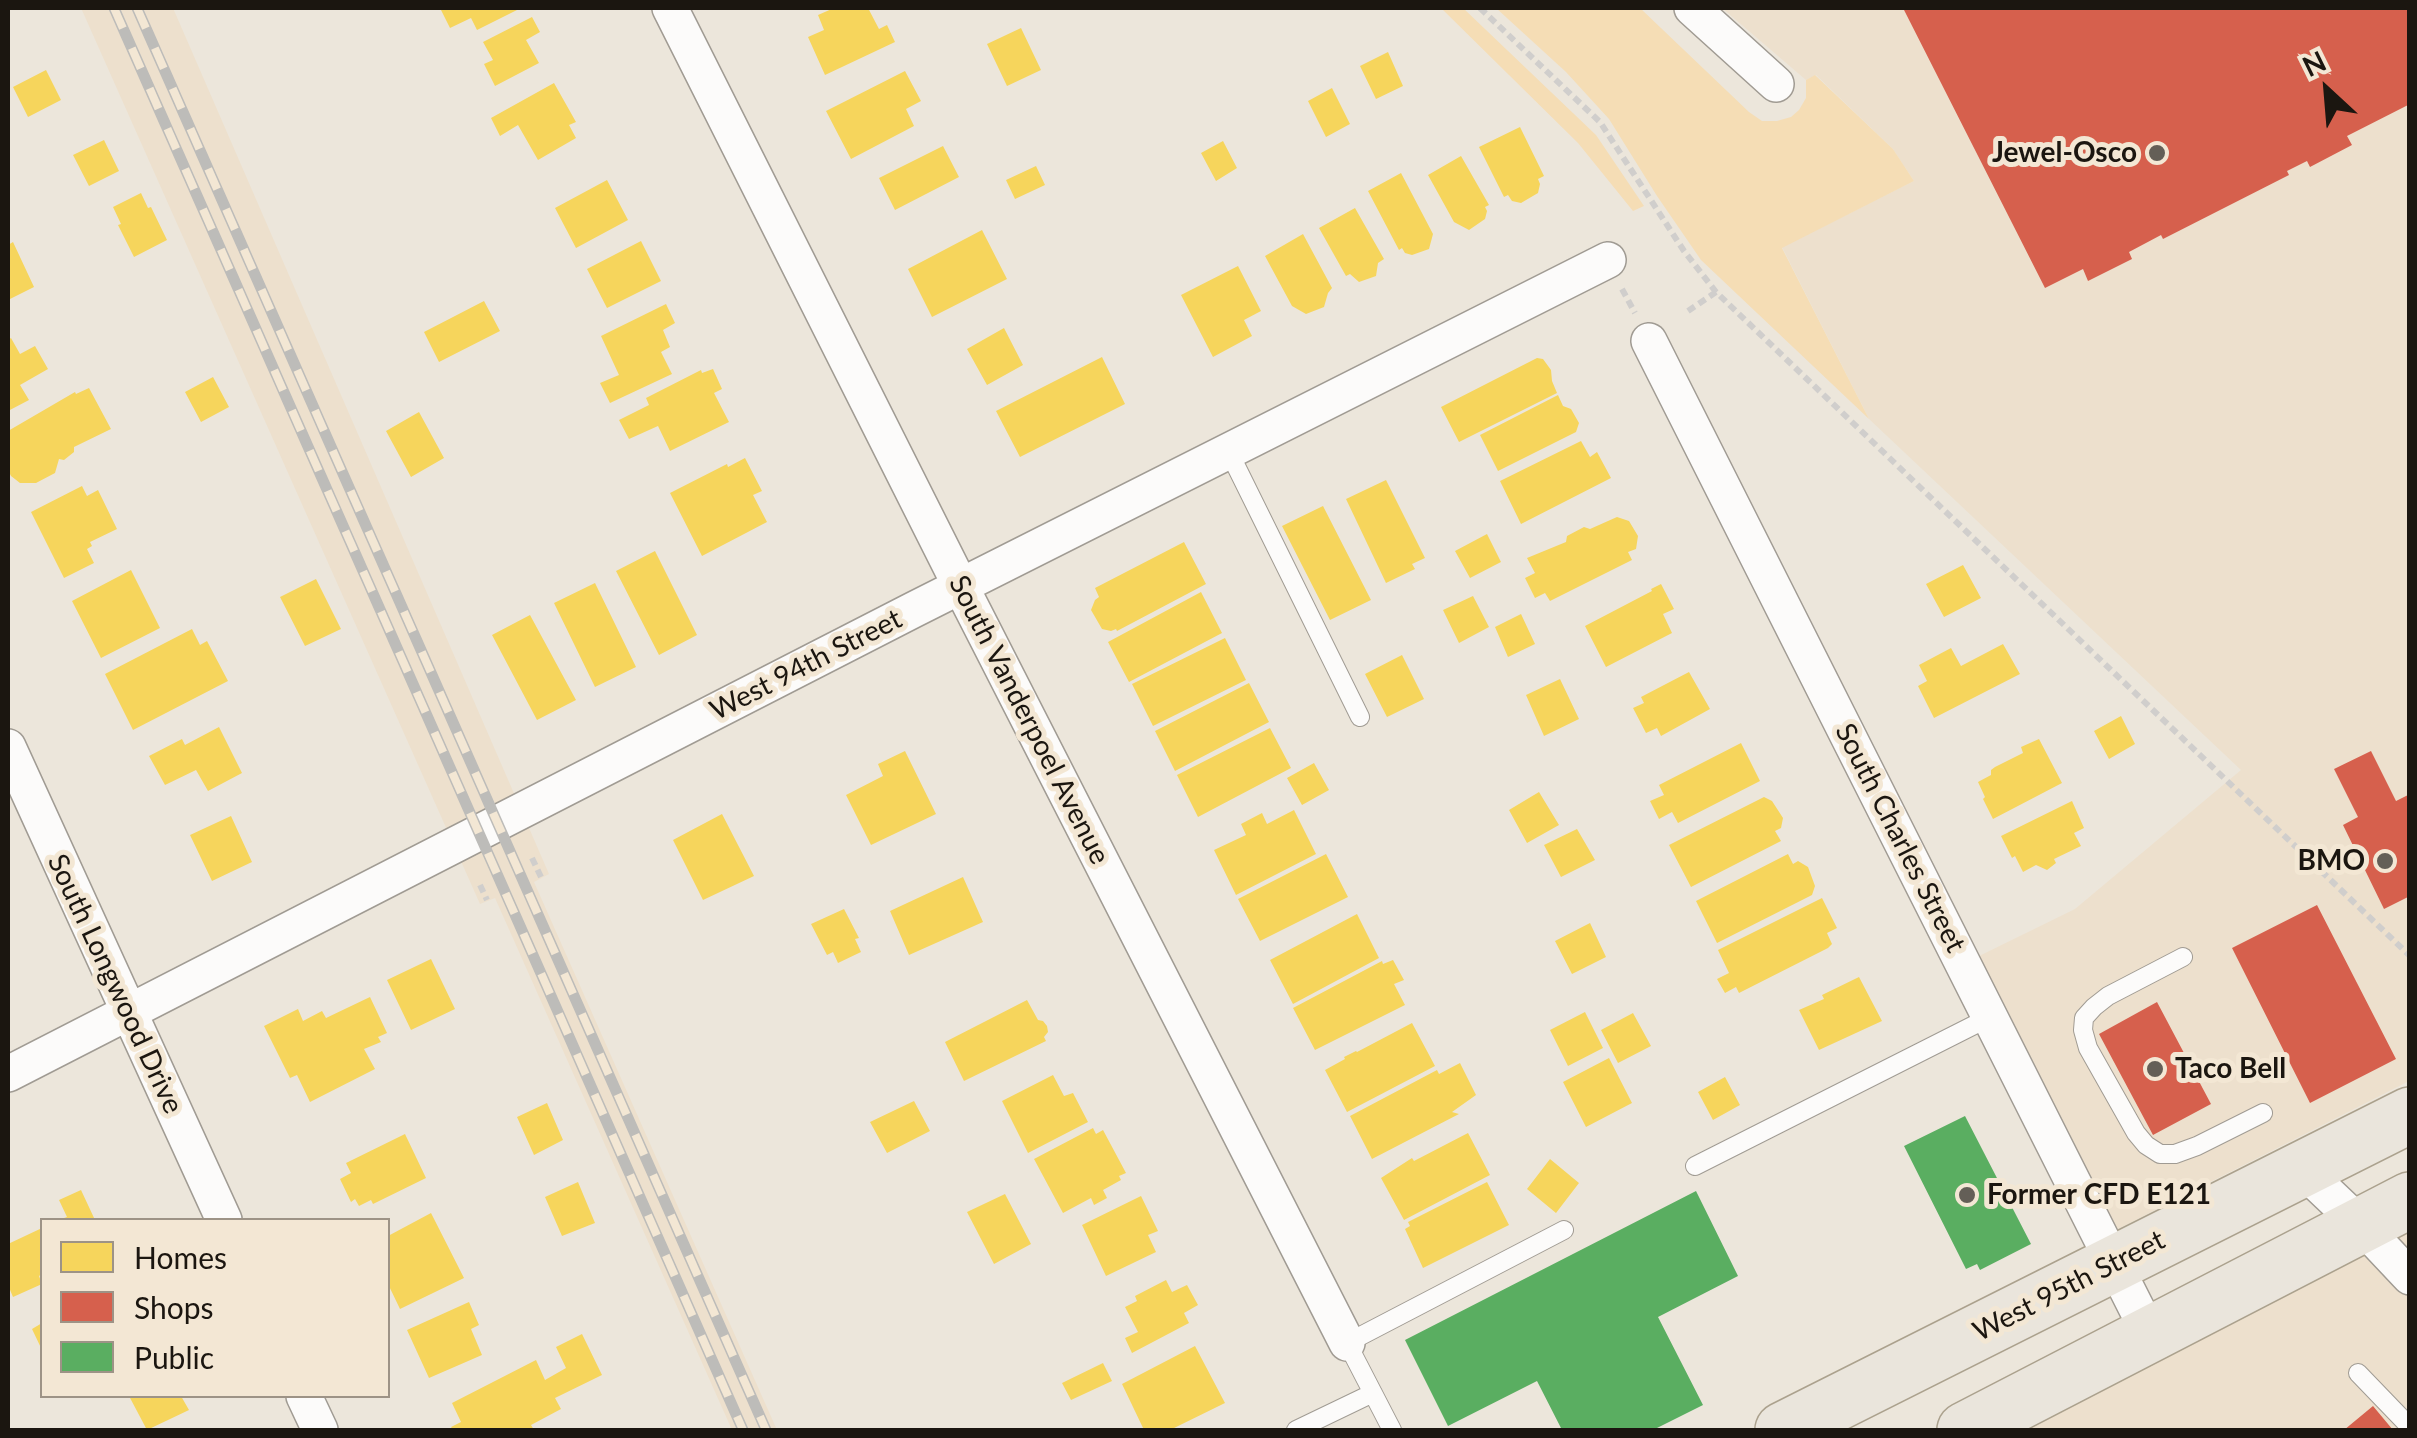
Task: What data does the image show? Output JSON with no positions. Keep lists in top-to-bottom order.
{
  "streets": {
    "main road": ["West 95th Street"],
    "street": [
      "West 94th Street",
      "South Vanderpoel Avenue",
      "South Charles Street",
      "South Longwood Drive"
    ]
  },
  "crossings": [
    ["West 94th Street", "South Vanderpoel Avenue"],
    ["West 94th Street", "South Longwood Drive"],
    ["South Charles Street", "West 95th Street"]
  ],
  "places": [
    "Jewel-Osco",
    "BMO",
    "Taco Bell",
    "Former CFD E121"
  ],
  "legend": ["Homes", "Shops", "Public"],
  "north": "top left"
}
